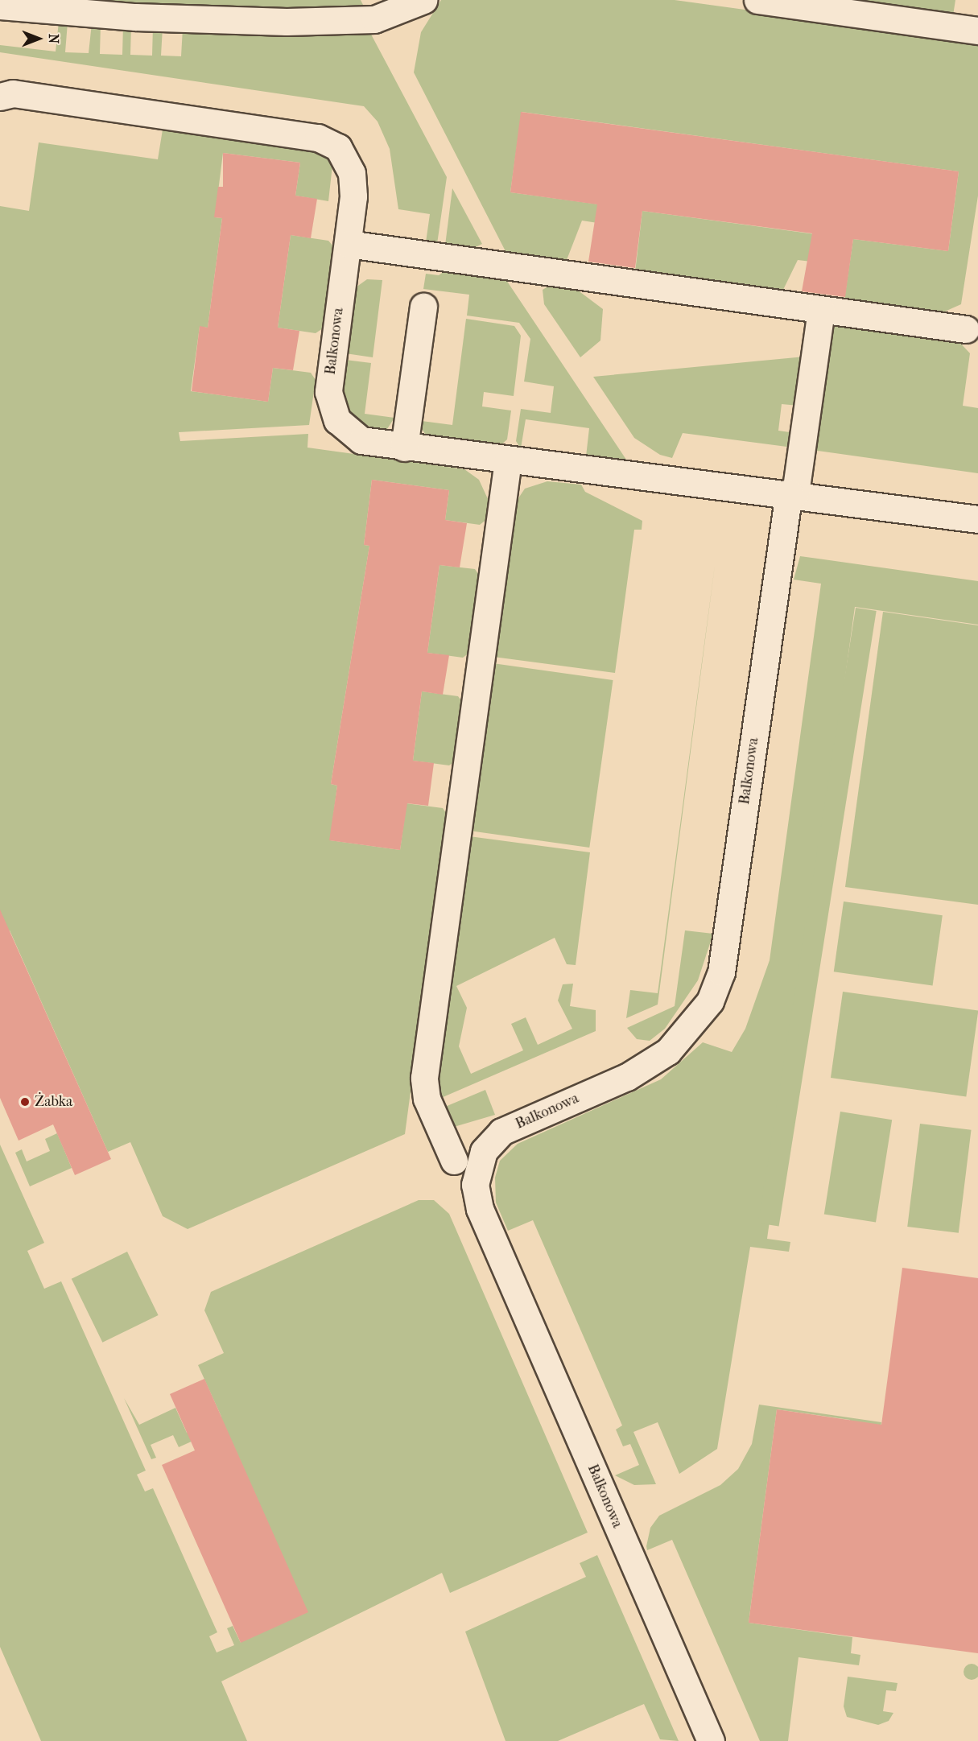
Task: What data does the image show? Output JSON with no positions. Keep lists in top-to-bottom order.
{
  "streets": {
    "street": ["Balkonowa"]
  },
  "places": ["Żabka"],
  "north": "right"
}
